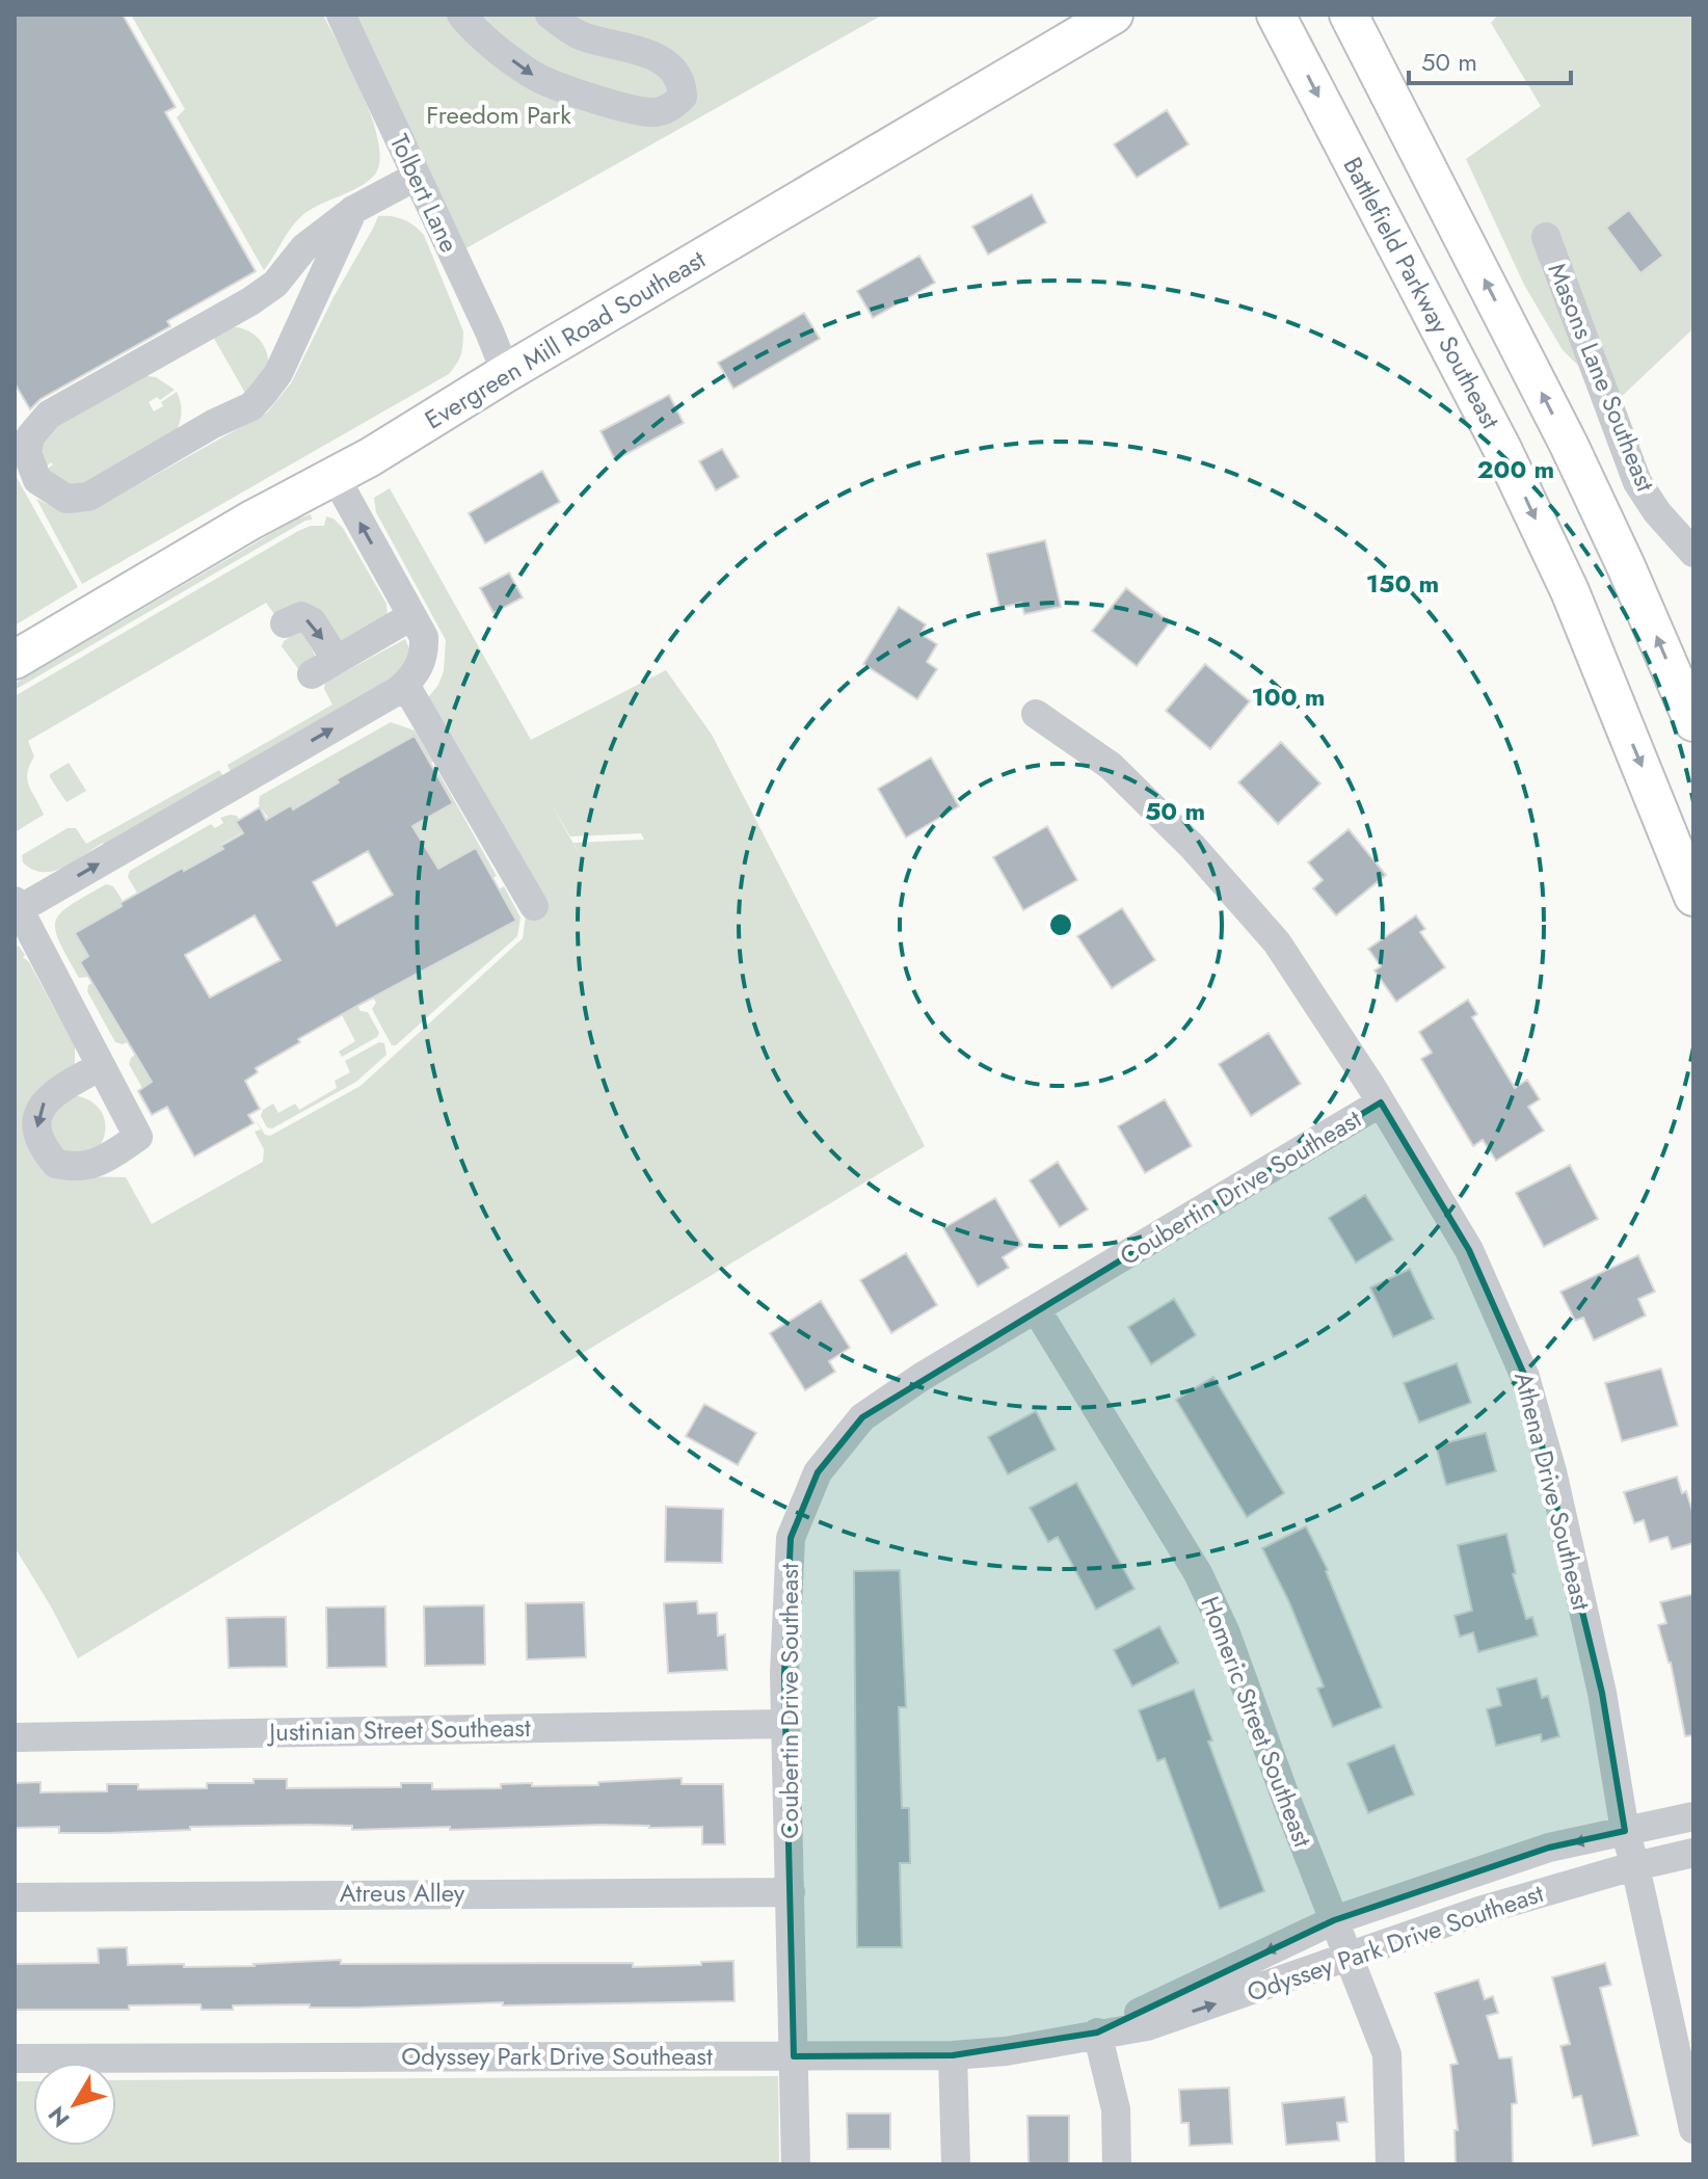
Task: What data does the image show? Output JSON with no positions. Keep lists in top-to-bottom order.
{
  "streets": {
    "main road": ["Battlefield Parkway Southeast", "Evergreen Mill Road Southeast"],
    "street": [
      "Tolbert Lane",
      "Masons Lane Southeast",
      "Coubertin Drive Southeast",
      "Athena Drive Southeast",
      "Homeric Street Southeast",
      "Justinian Street Southeast",
      "Atreus Alley",
      "Odyssey Park Drive Southeast"
    ]
  },
  "crossings": [
    ["Tolbert Lane", "Evergreen Mill Road Southeast"],
    ["Coubertin Drive Southeast", "Athena Drive Southeast"],
    ["Coubertin Drive Southeast", "Homeric Street Southeast"],
    ["Coubertin Drive Southeast", "Justinian Street Southeast"],
    ["Coubertin Drive Southeast", "Atreus Alley"],
    ["Coubertin Drive Southeast", "Odyssey Park Drive Southeast"],
    ["Athena Drive Southeast", "Odyssey Park Drive Southeast"],
    ["Homeric Street Southeast", "Odyssey Park Drive Southeast"]
  ],
  "parks": ["Freedom Park"],
  "scale_bar": "50 m",
  "north": "bottom left",
  "rings": [
    "200 m",
    "150 m",
    "100 m",
    "50 m"
  ]
}
